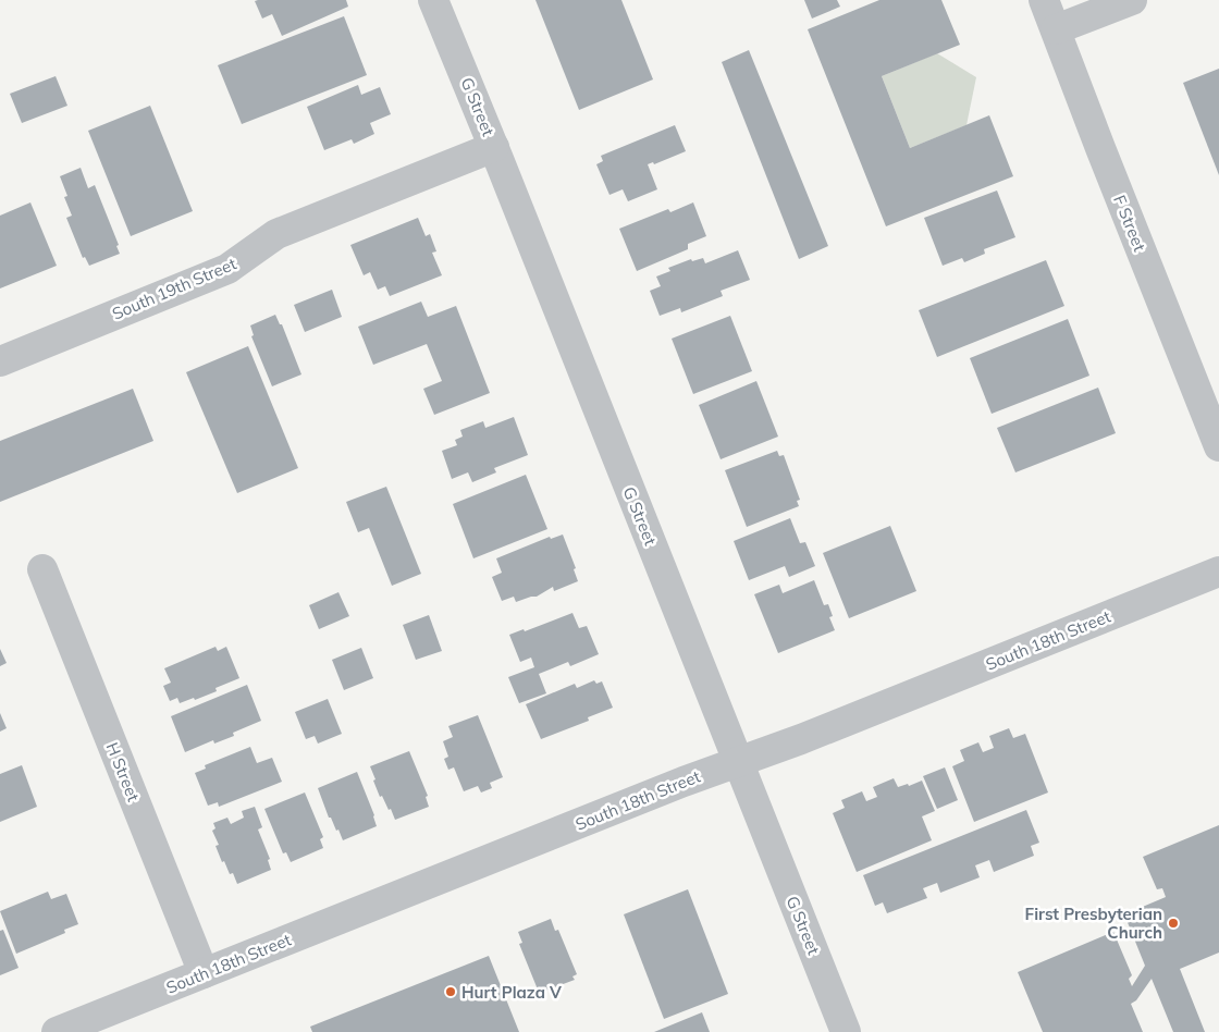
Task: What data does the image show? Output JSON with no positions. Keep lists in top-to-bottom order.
{
  "streets": {
    "street": [
      "G Street",
      "F Street",
      "South 19th Street",
      "South 18th Street",
      "H Street"
    ]
  },
  "crossings": [
    ["G Street", "South 19th Street"],
    ["G Street", "South 18th Street"],
    ["South 18th Street", "H Street"]
  ],
  "places": ["First Presbyterian Church", "Hurt Plaza V"]
}
